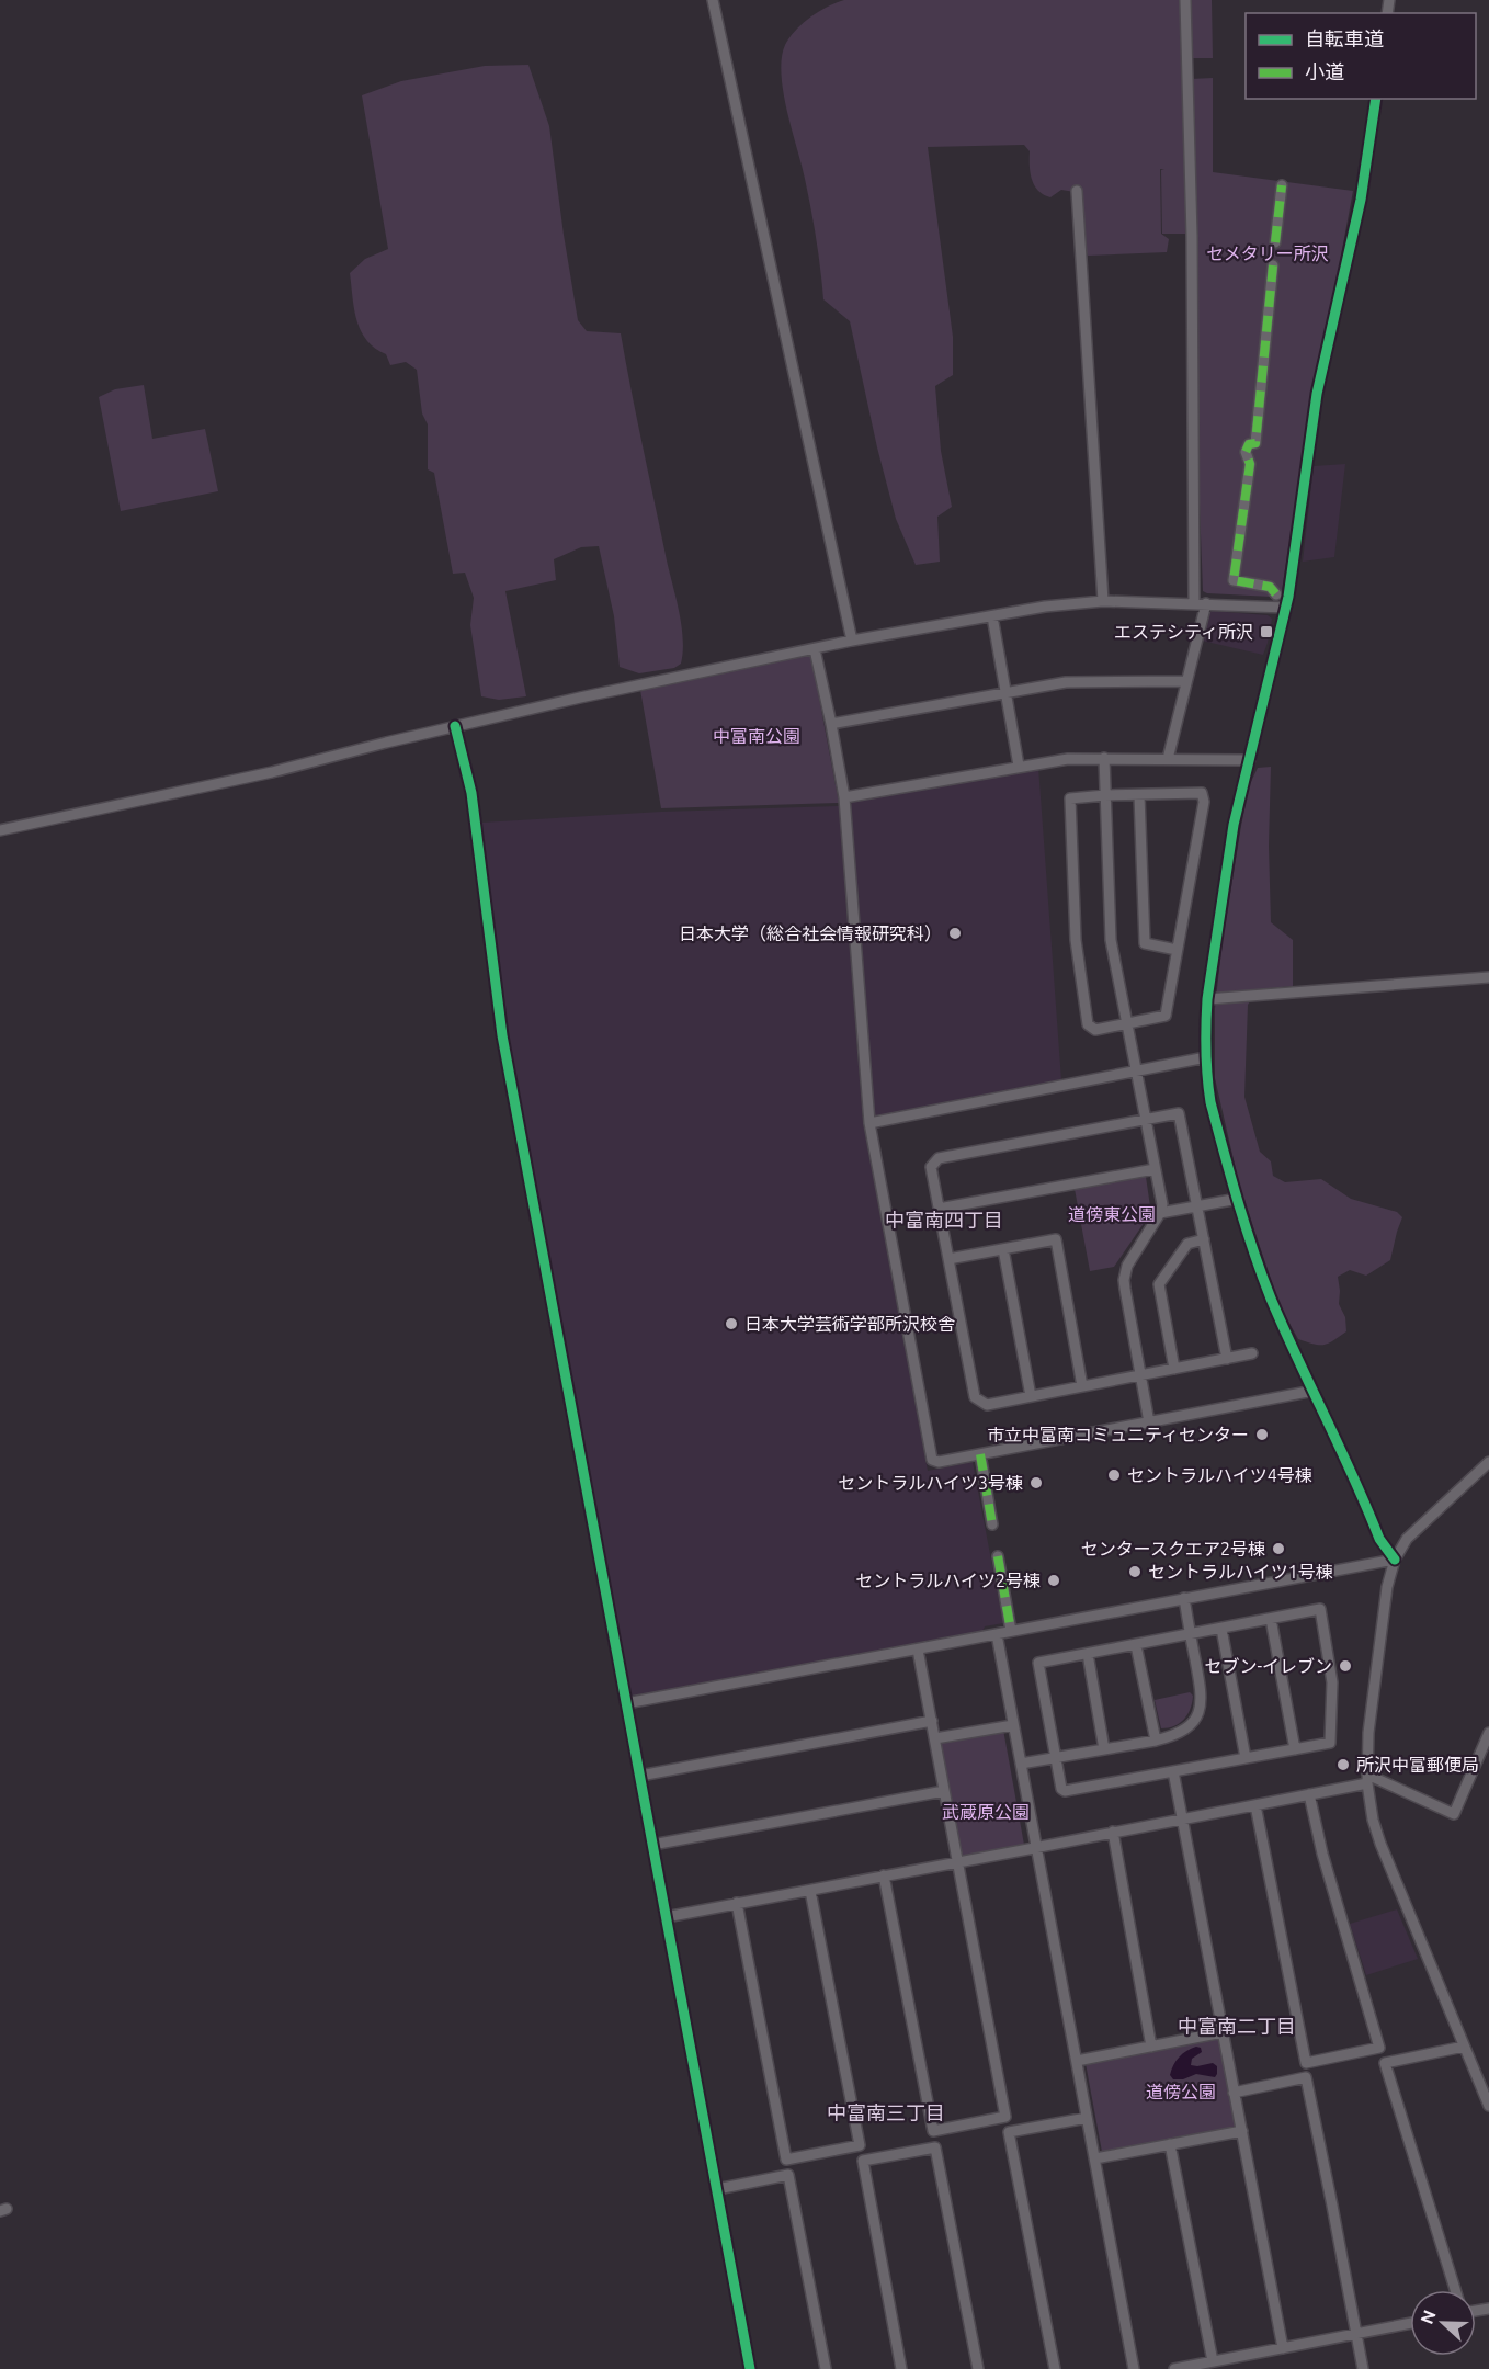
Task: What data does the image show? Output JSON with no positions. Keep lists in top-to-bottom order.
{
  "districts": ["中富南四丁目", "中富南二丁目", "中富南三丁目"],
  "parks": [
    "セメタリー所沢",
    "中富南公園",
    "道傍東公園",
    "武蔵原公園",
    "道傍公園"
  ],
  "places": {
    "transit": ["エステシティ所沢"],
    "other": [
      "日本大学（総合社会情報研究科）",
      "日本大学芸術学部所沢校舎",
      "市立中富南コミュニティセンター",
      "セントラルハイツ4号棟",
      "セントラルハイツ3号棟",
      "センタースクエア2号棟",
      "セントラルハイツ1号棟",
      "セントラルハイツ2号棟",
      "セブン-イレブン",
      "所沢中富郵便局"
    ]
  },
  "legend": ["自転車道", "小道"],
  "north": "left"
}
